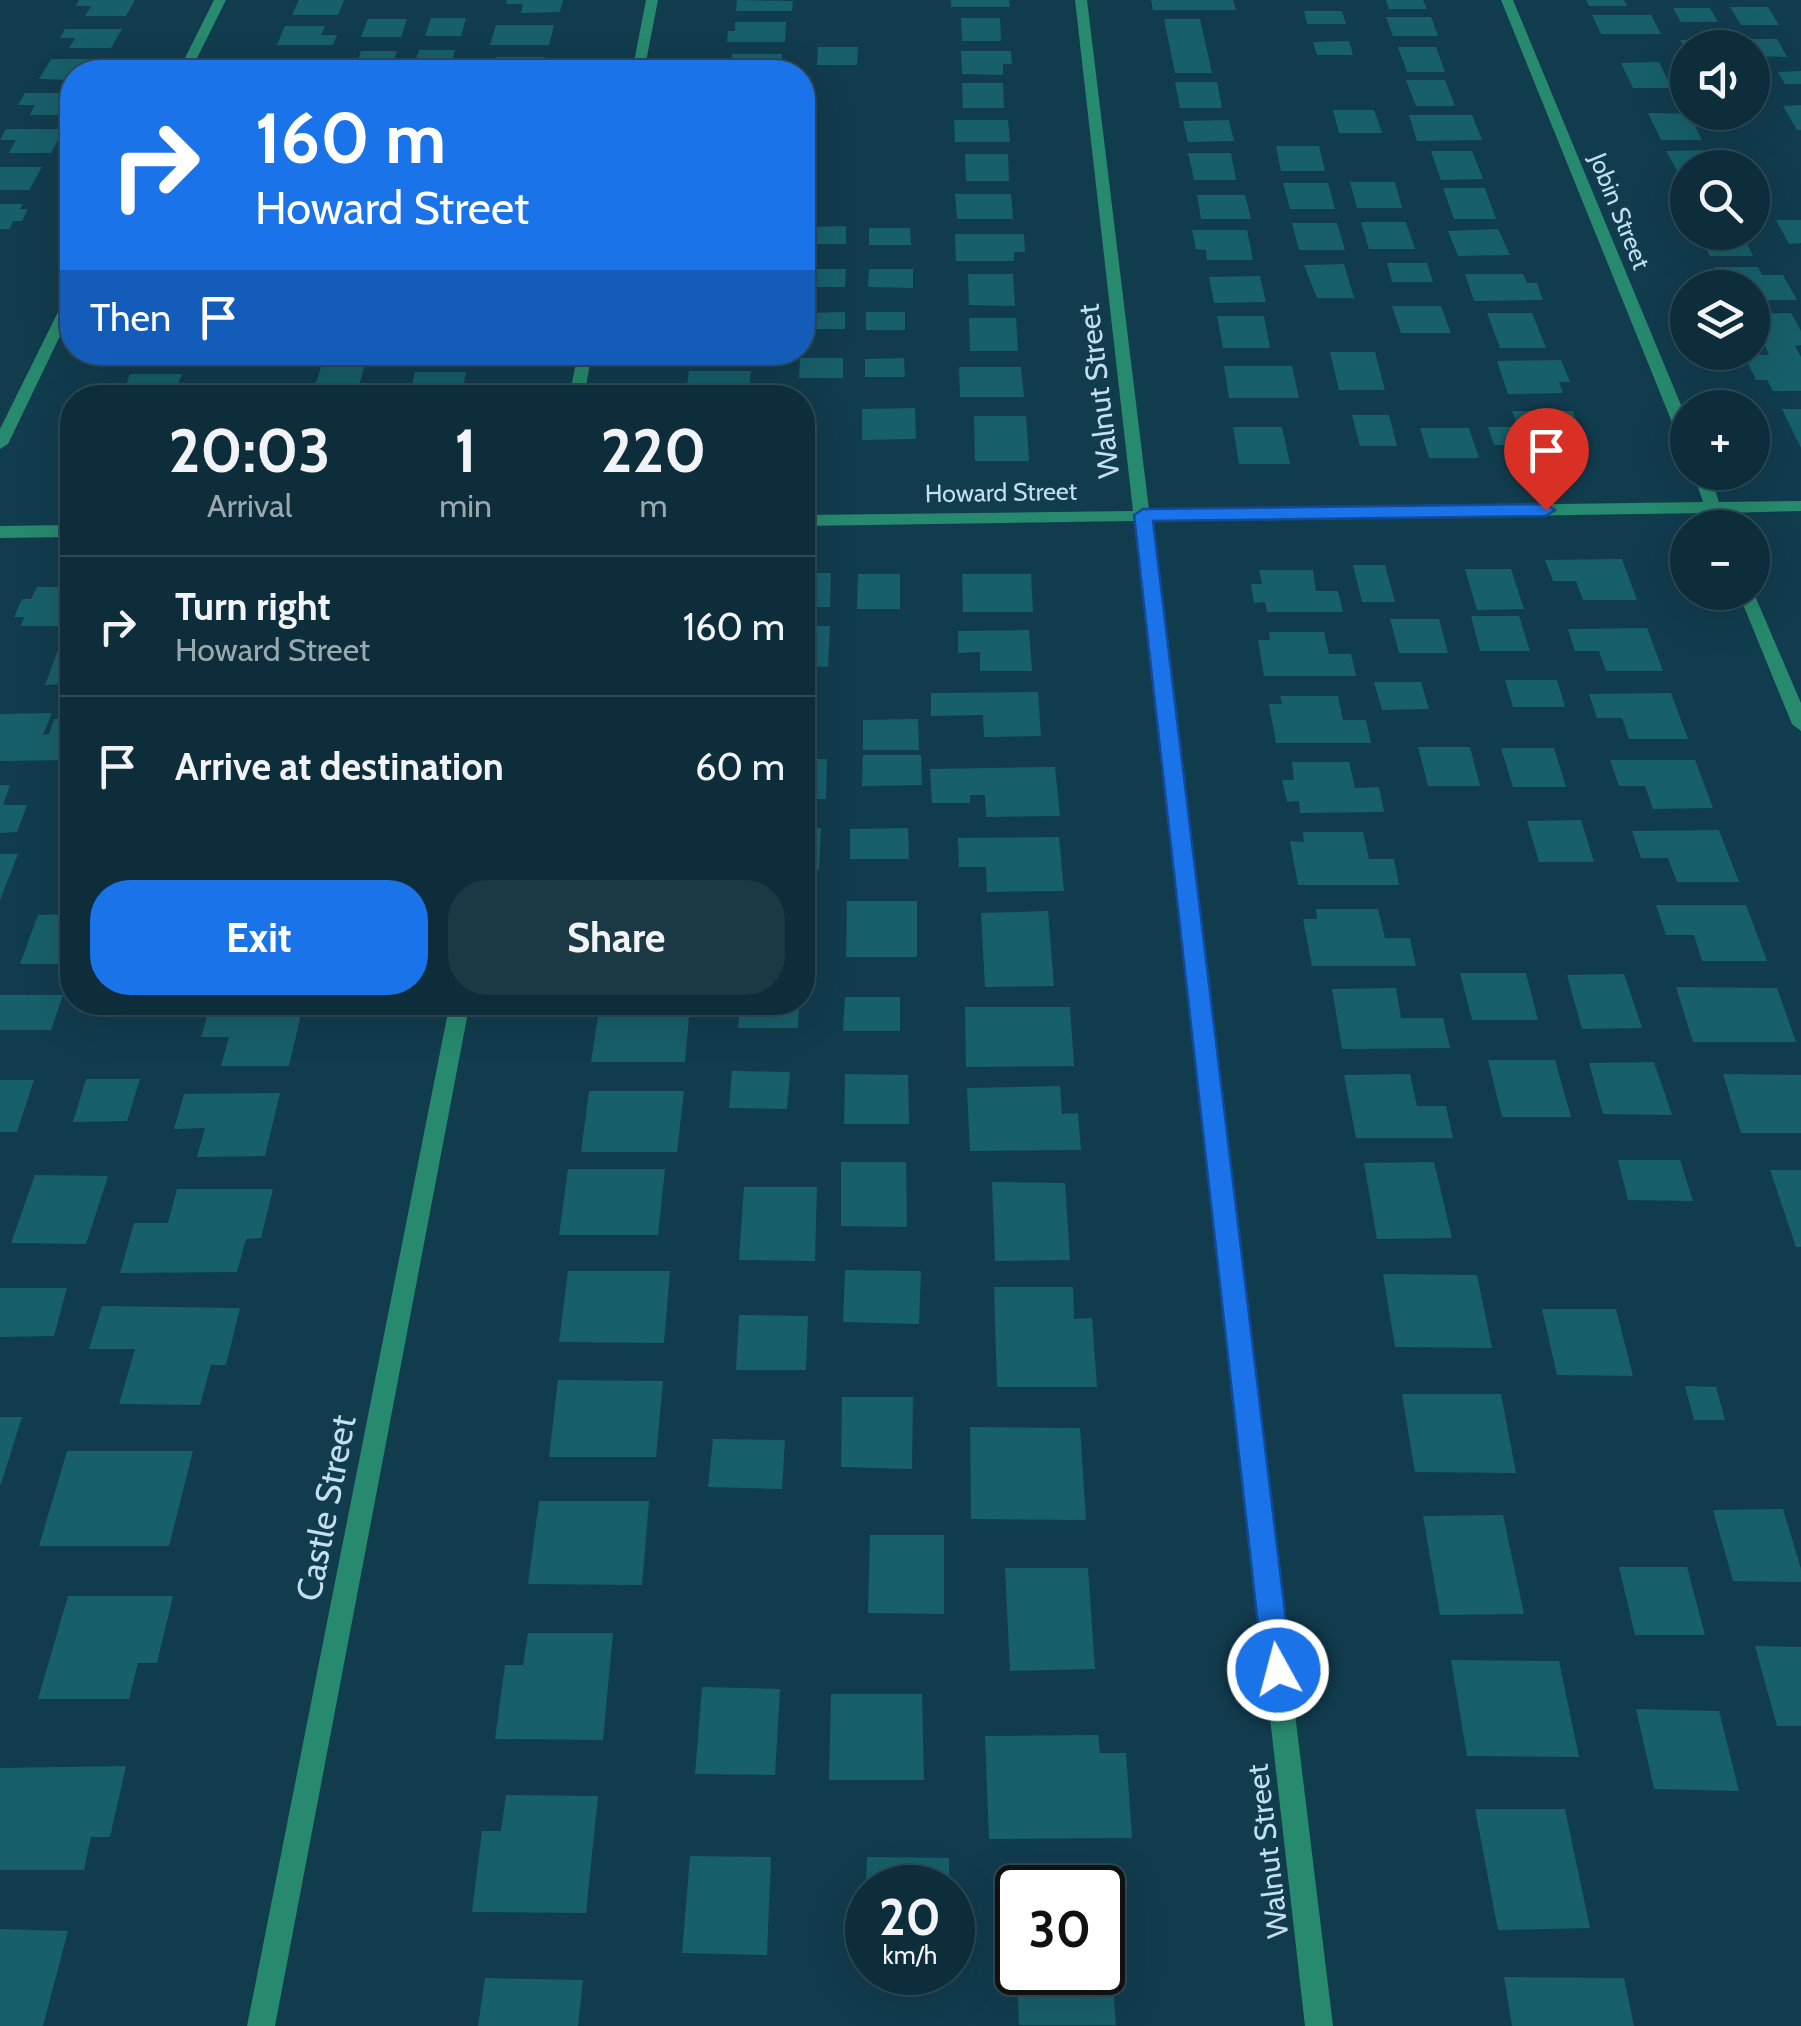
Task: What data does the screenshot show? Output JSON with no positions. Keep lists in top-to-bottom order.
{
  "streets": {
    "street": [
      "Jobin Street",
      "Walnut Street",
      "Howard Street",
      "Castle Street"
    ]
  },
  "crossings": [
    ["Walnut Street", "Howard Street"]
  ],
  "page": {
    "map_buttons": ["+", "−"],
    "turn": ["160 m", "Howard Street"],
    "then": "Then",
    "eta": [
      "20:03",
      "Arrival",
      "1",
      "min",
      "220",
      "m"
    ],
    "list": [
      {
        "name": "Turn right",
        "note": "Howard Street",
        "value": "160 m"
      },
      {
        "name": "Arrive at destination",
        "value": "60 m"
      }
    ],
    "buttons": ["Exit", "Share"],
    "speed": "20 km/h",
    "limit": "30"
  }
}
